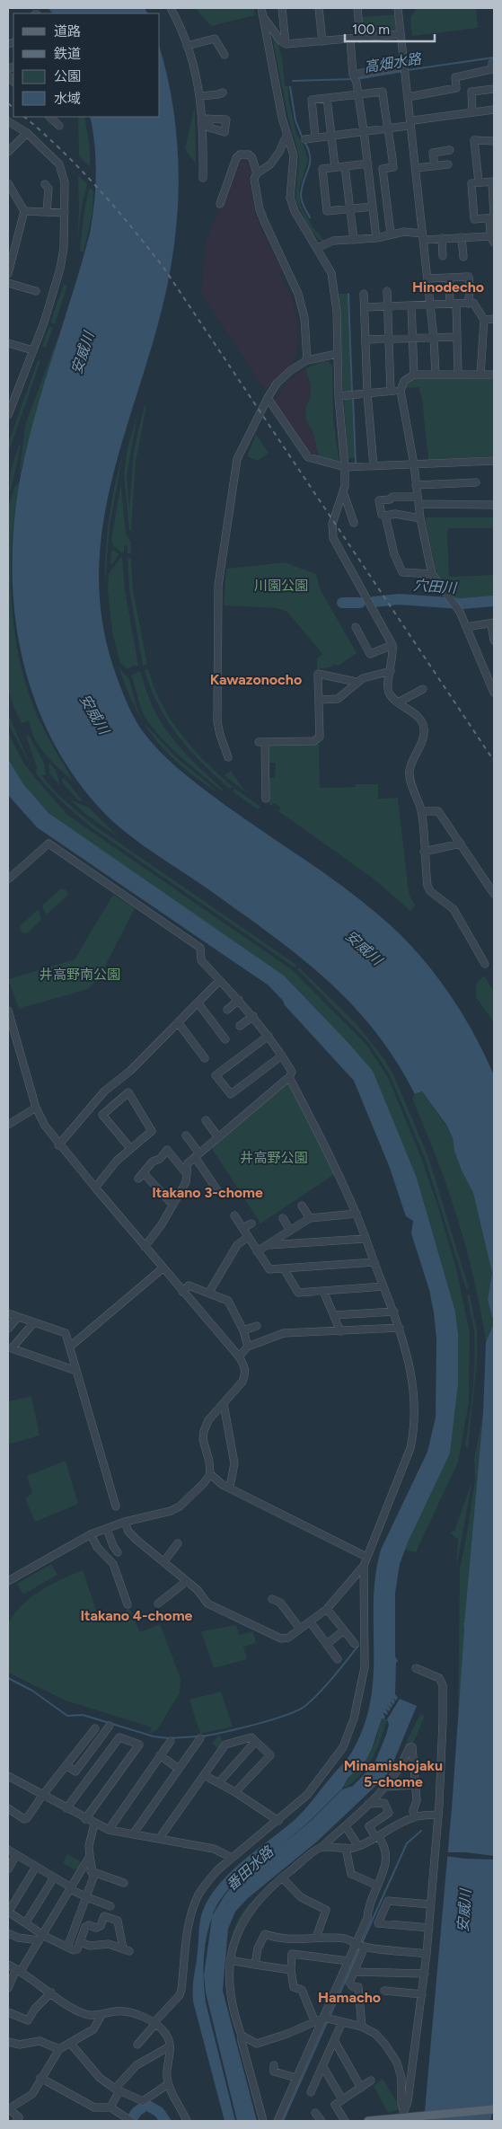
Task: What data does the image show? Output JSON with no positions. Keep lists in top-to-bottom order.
{
  "districts": [
    "Hinodecho",
    "Kawazonocho",
    "Itakano 3-chome",
    "Itakano 4-chome",
    "Minamishojaku 5-chome",
    "Hamacho"
  ],
  "water": [
    "高畑水路",
    "安威川",
    "穴田川",
    "番田水路"
  ],
  "parks": ["川園公園", "井高野南公園", "井高野公園"],
  "legend": [
    "道路",
    "鉄道",
    "公園",
    "水域"
  ],
  "scale_bar": "100 m"
}
